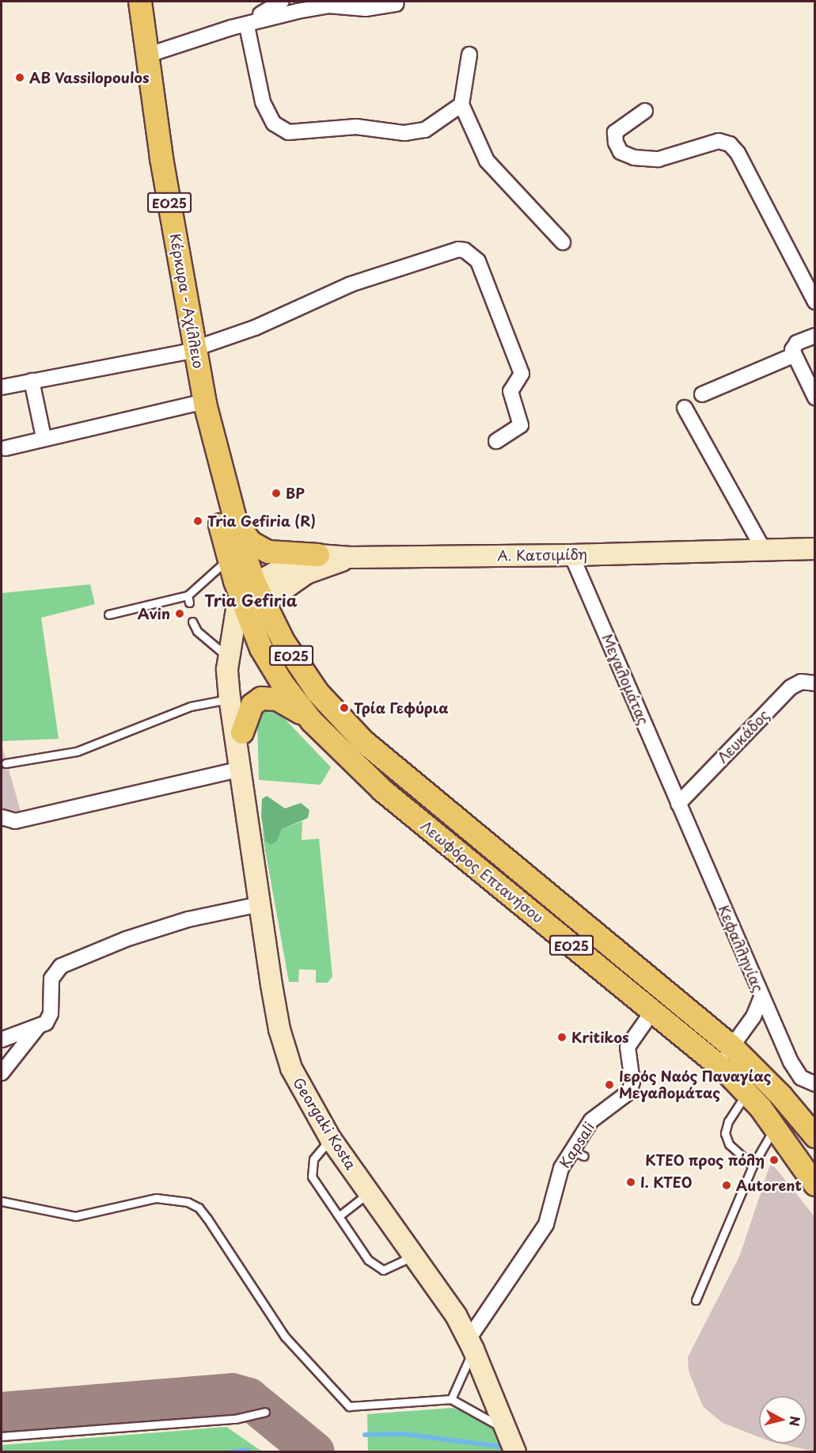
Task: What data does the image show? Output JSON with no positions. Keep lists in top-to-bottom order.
{
  "streets": {
    "main road": [
      "ΕΟ25",
      "Κέρκυρα - Αχίλλειο",
      "Α. Κατσιμίδη",
      "Λεωφόρος Επτανήσου",
      "Georgaki Kosta"
    ],
    "street": [
      "Μεγαλομάτας",
      "Λευκάδος",
      "Κεφαλληνίας",
      "Kapsali"
    ]
  },
  "crossings": [
    ["Κέρκυρα - Αχίλλειο", "Α. Κατσιμίδη"],
    ["Κέρκυρα - Αχίλλειο", "Λεωφόρος Επτανήσου"],
    ["Κέρκυρα - Αχίλλειο", "Georgaki Kosta"],
    ["Α. Κατσιμίδη", "Μεγαλομάτας"],
    ["Α. Κατσιμίδη", "Λεωφόρος Επτανήσου"],
    ["Α. Κατσιμίδη", "Georgaki Kosta"],
    ["Μεγαλομάτας", "Λευκάδος"],
    ["Μεγαλομάτας", "Κεφαλληνίας"],
    ["Λευκάδος", "Κεφαλληνίας"],
    ["Λεωφόρος Επτανήσου", "Georgaki Kosta"],
    ["Λεωφόρος Επτανήσου", "Kapsali"],
    ["Georgaki Kosta", "Kapsali"]
  ],
  "districts": ["Tria Gefiria"],
  "places": [
    "AB Vassilopoulos",
    "BP",
    "Tria Gefiria (R)",
    "Avin",
    "Τρία Γεφύρια",
    "Kritikos",
    "Ιερός Ναός Παναγίας Μεγαλομάτας",
    "ΚΤΕΟ προς πόλη",
    "Ι. ΚΤΕΟ",
    "Autorent"
  ],
  "north": "right"
}
